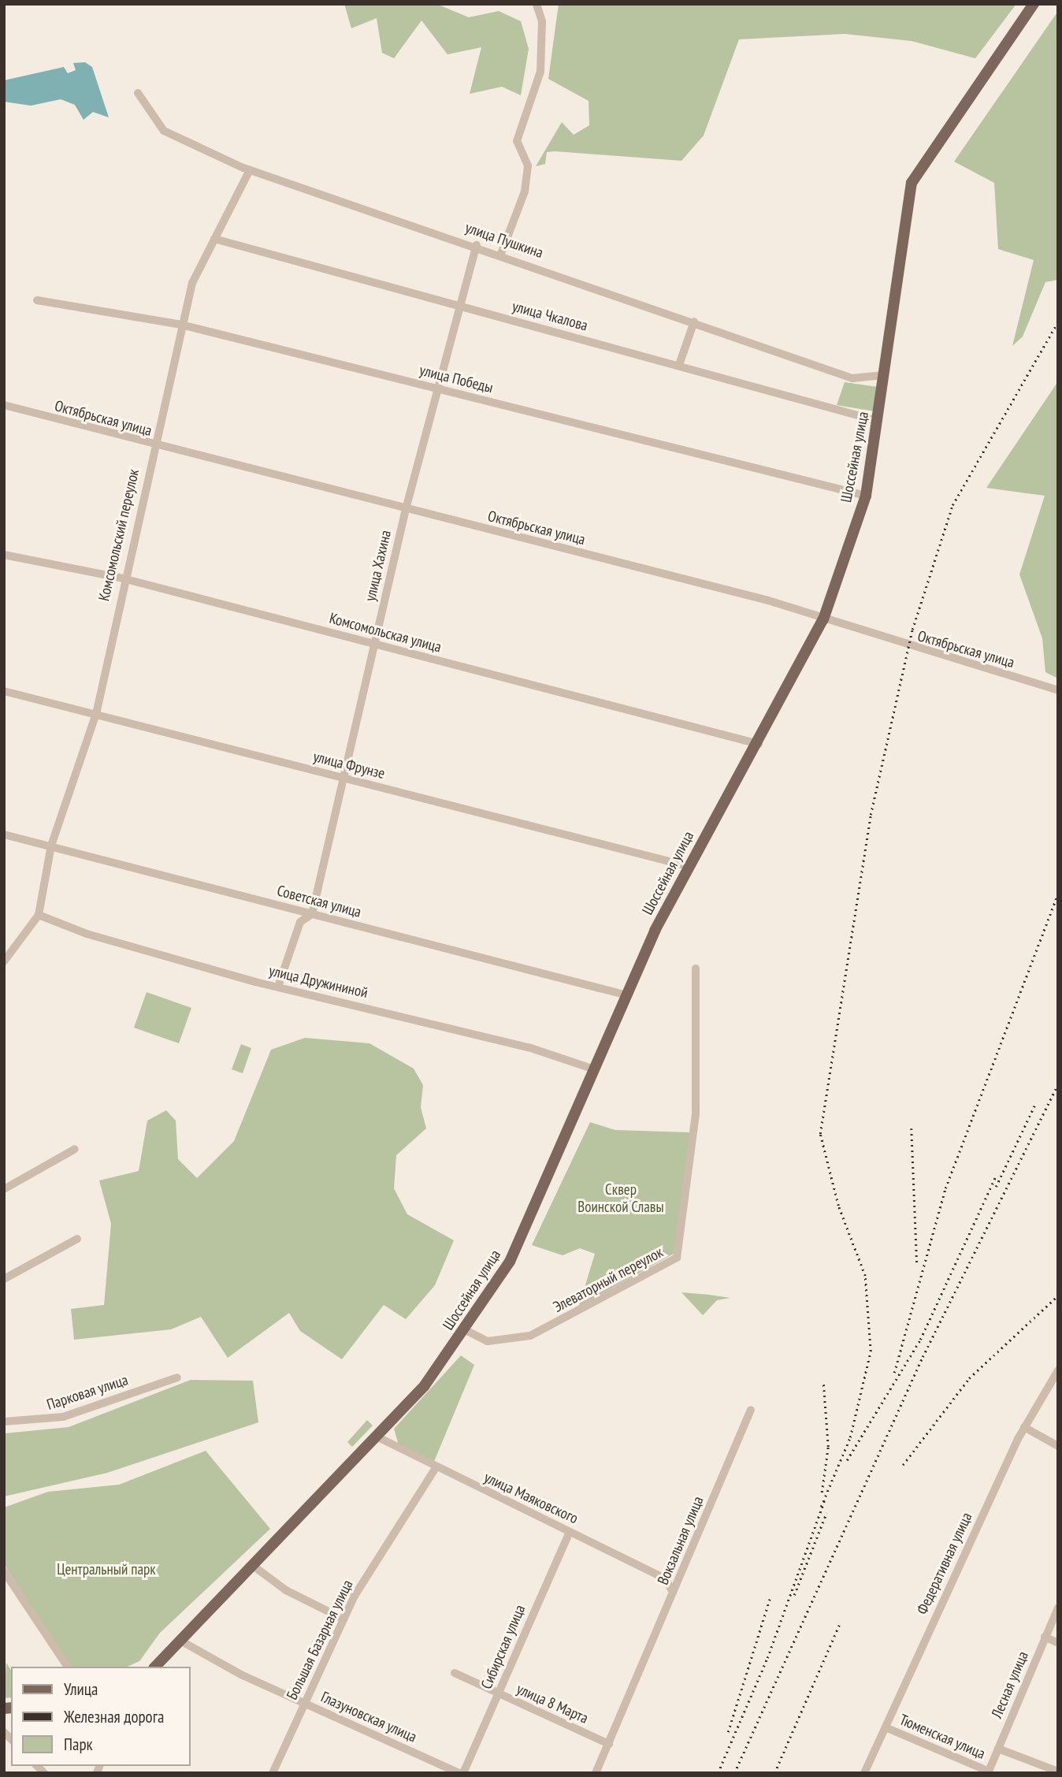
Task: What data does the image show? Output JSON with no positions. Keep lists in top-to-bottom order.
{
  "streets": {
    "main road": ["Шоссейная улица"],
    "street": [
      "улица Пушкина",
      "улица Чкалова",
      "улица Победы",
      "Октябрьская улица",
      "Комсомольский переулок",
      "улица Хахина",
      "Комсомольская улица",
      "улица Фрунзе",
      "Советская улица",
      "улица Дружининой",
      "Элеваторный переулок",
      "Парковая улица",
      "улица Маяковского",
      "Вокзальная улица",
      "Федеративная улица",
      "Большая Базарная улица",
      "Сибирская улица",
      "Лесная улица",
      "улица 8 Марта",
      "Глазуновская улица",
      "Тюменская улица"
    ]
  },
  "crossings": [
    ["улица Пушкина", "Шоссейная улица"],
    ["улица Пушкина", "Комсомольский переулок"],
    ["улица Пушкина", "улица Хахина"],
    ["улица Чкалова", "Шоссейная улица"],
    ["улица Чкалова", "Комсомольский переулок"],
    ["улица Чкалова", "улица Хахина"],
    ["улица Победы", "Шоссейная улица"],
    ["улица Победы", "Комсомольский переулок"],
    ["улица Победы", "улица Хахина"],
    ["Октябрьская улица", "Шоссейная улица"],
    ["Октябрьская улица", "Комсомольский переулок"],
    ["Октябрьская улица", "улица Хахина"],
    ["Шоссейная улица", "Комсомольская улица"],
    ["Шоссейная улица", "улица Фрунзе"],
    ["Шоссейная улица", "Советская улица"],
    ["Шоссейная улица", "улица Дружининой"],
    ["Шоссейная улица", "Элеваторный переулок"],
    ["Шоссейная улица", "улица Маяковского"],
    ["Шоссейная улица", "Глазуновская улица"],
    ["Комсомольский переулок", "Комсомольская улица"],
    ["Комсомольский переулок", "улица Фрунзе"],
    ["Комсомольский переулок", "Советская улица"],
    ["Комсомольский переулок", "улица Дружининой"],
    ["улица Хахина", "Комсомольская улица"],
    ["улица Хахина", "улица Фрунзе"],
    ["улица Хахина", "Советская улица"],
    ["улица Хахина", "улица Дружининой"],
    ["улица Маяковского", "Вокзальная улица"],
    ["улица Маяковского", "Большая Базарная улица"],
    ["улица Маяковского", "Сибирская улица"],
    ["Вокзальная улица", "улица 8 Марта"],
    ["Федеративная улица", "Тюменская улица"],
    ["Большая Базарная улица", "Глазуновская улица"],
    ["Сибирская улица", "улица 8 Марта"],
    ["Лесная улица", "Тюменская улица"]
  ],
  "parks": ["Сквер Воинской Славы", "Центральный парк"],
  "legend": ["Улица", "Железная дорога", "Парк"]
}
